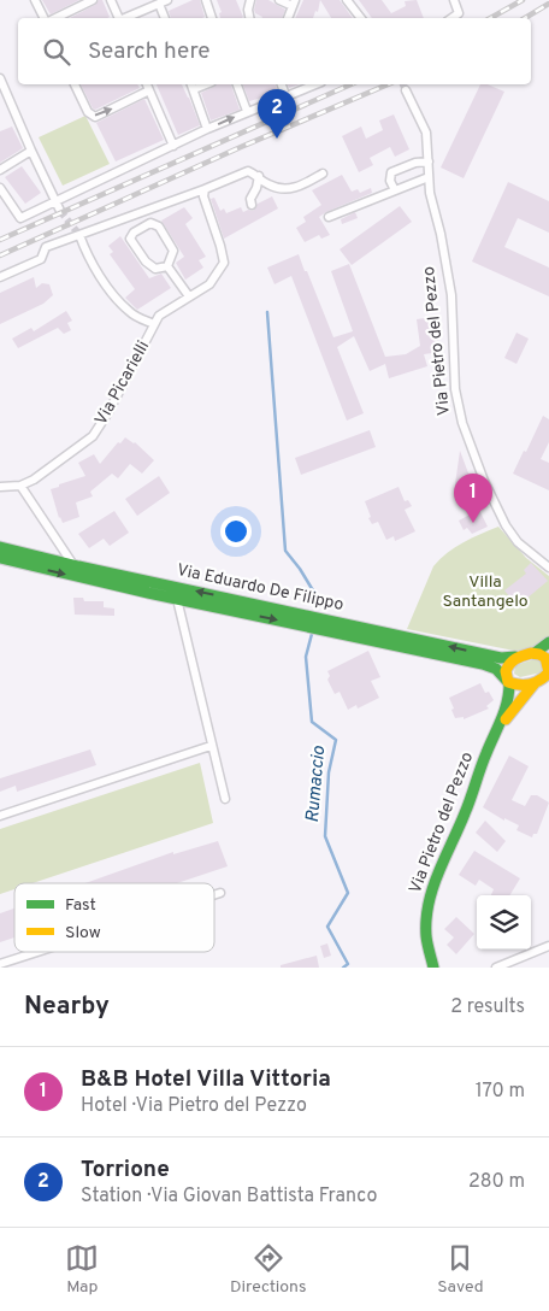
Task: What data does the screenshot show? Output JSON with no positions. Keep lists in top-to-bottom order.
{
  "streets": {
    "street": ["Via Pietro del Pezzo", "Via Picarielli", "Via Eduardo De Filippo"]
  },
  "crossings": [
    ["Via Pietro del Pezzo", "Via Eduardo De Filippo"]
  ],
  "water": ["Rumaccio"],
  "parks": ["Villa Santangelo"],
  "legend": ["Fast", "Slow"],
  "page": {
    "search": "Search here",
    "pins": ["2", "1"],
    "heading": ["Nearby", "2 results"],
    "list": [
      {
        "mark": "1",
        "name": "B&B Hotel Villa Vittoria",
        "note": "Hotel · Via Pietro del Pezzo",
        "value": "170 m"
      },
      {
        "mark": "2",
        "name": "Torrione",
        "note": "Station · Via Giovan Battista Franco",
        "value": "280 m"
      }
    ],
    "nav": ["Map", "Directions", "Saved"]
  }
}
